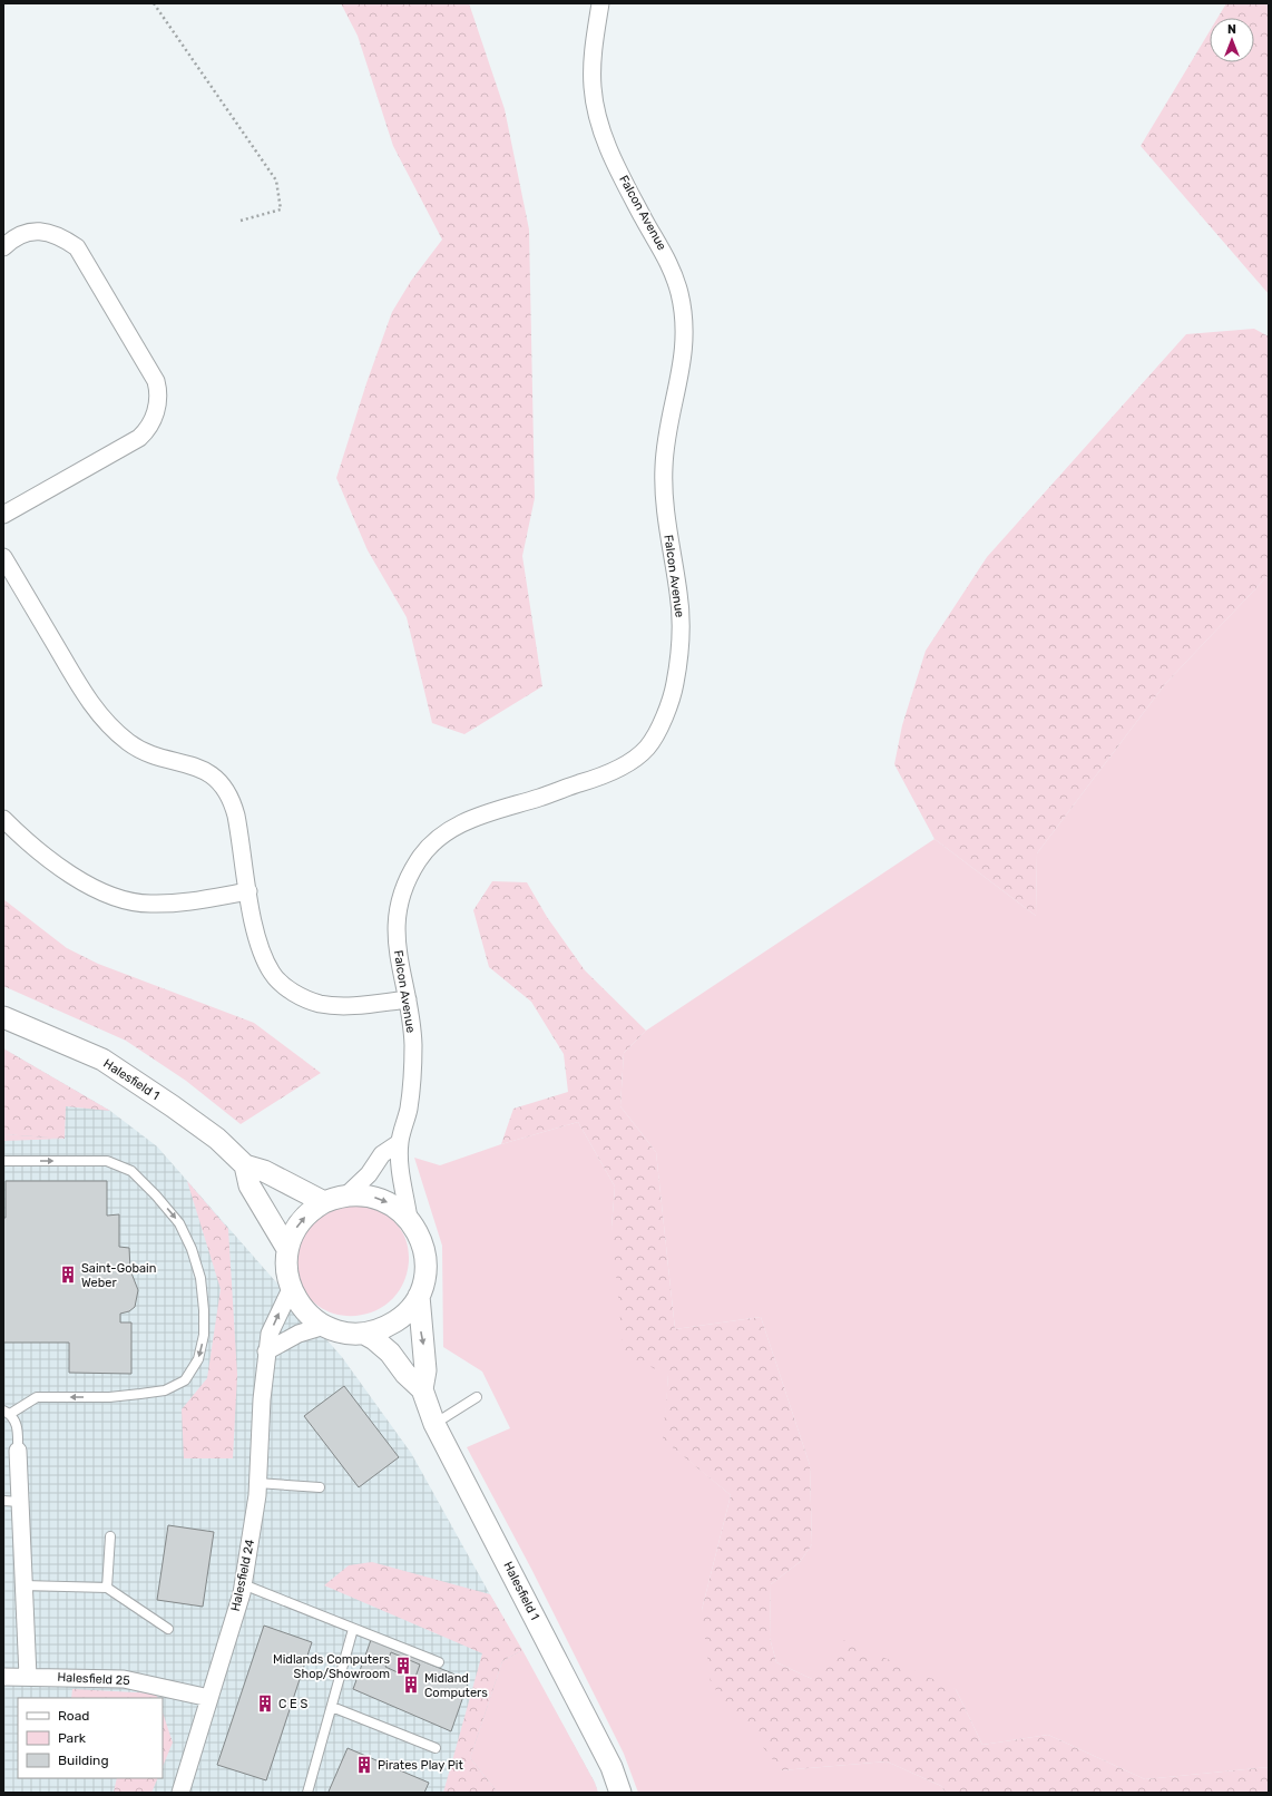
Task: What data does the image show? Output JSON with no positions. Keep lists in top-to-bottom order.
{
  "streets": {
    "street": [
      "Falcon Avenue",
      "Halesfield 1",
      "Halesfield 24",
      "Halesfield 25"
    ]
  },
  "crossings": [
    ["Falcon Avenue", "Halesfield 1"],
    ["Falcon Avenue", "Halesfield 24"],
    ["Halesfield 1", "Halesfield 24"],
    ["Halesfield 24", "Halesfield 25"]
  ],
  "places": {
    "building": [
      "Saint-Gobain Weber",
      "Midlands Computers Shop/Showroom",
      "Midland Computers",
      "C E S",
      "Pirates Play Pit"
    ]
  },
  "legend": ["Road", "Park", "Building"],
  "north": "top"
}
